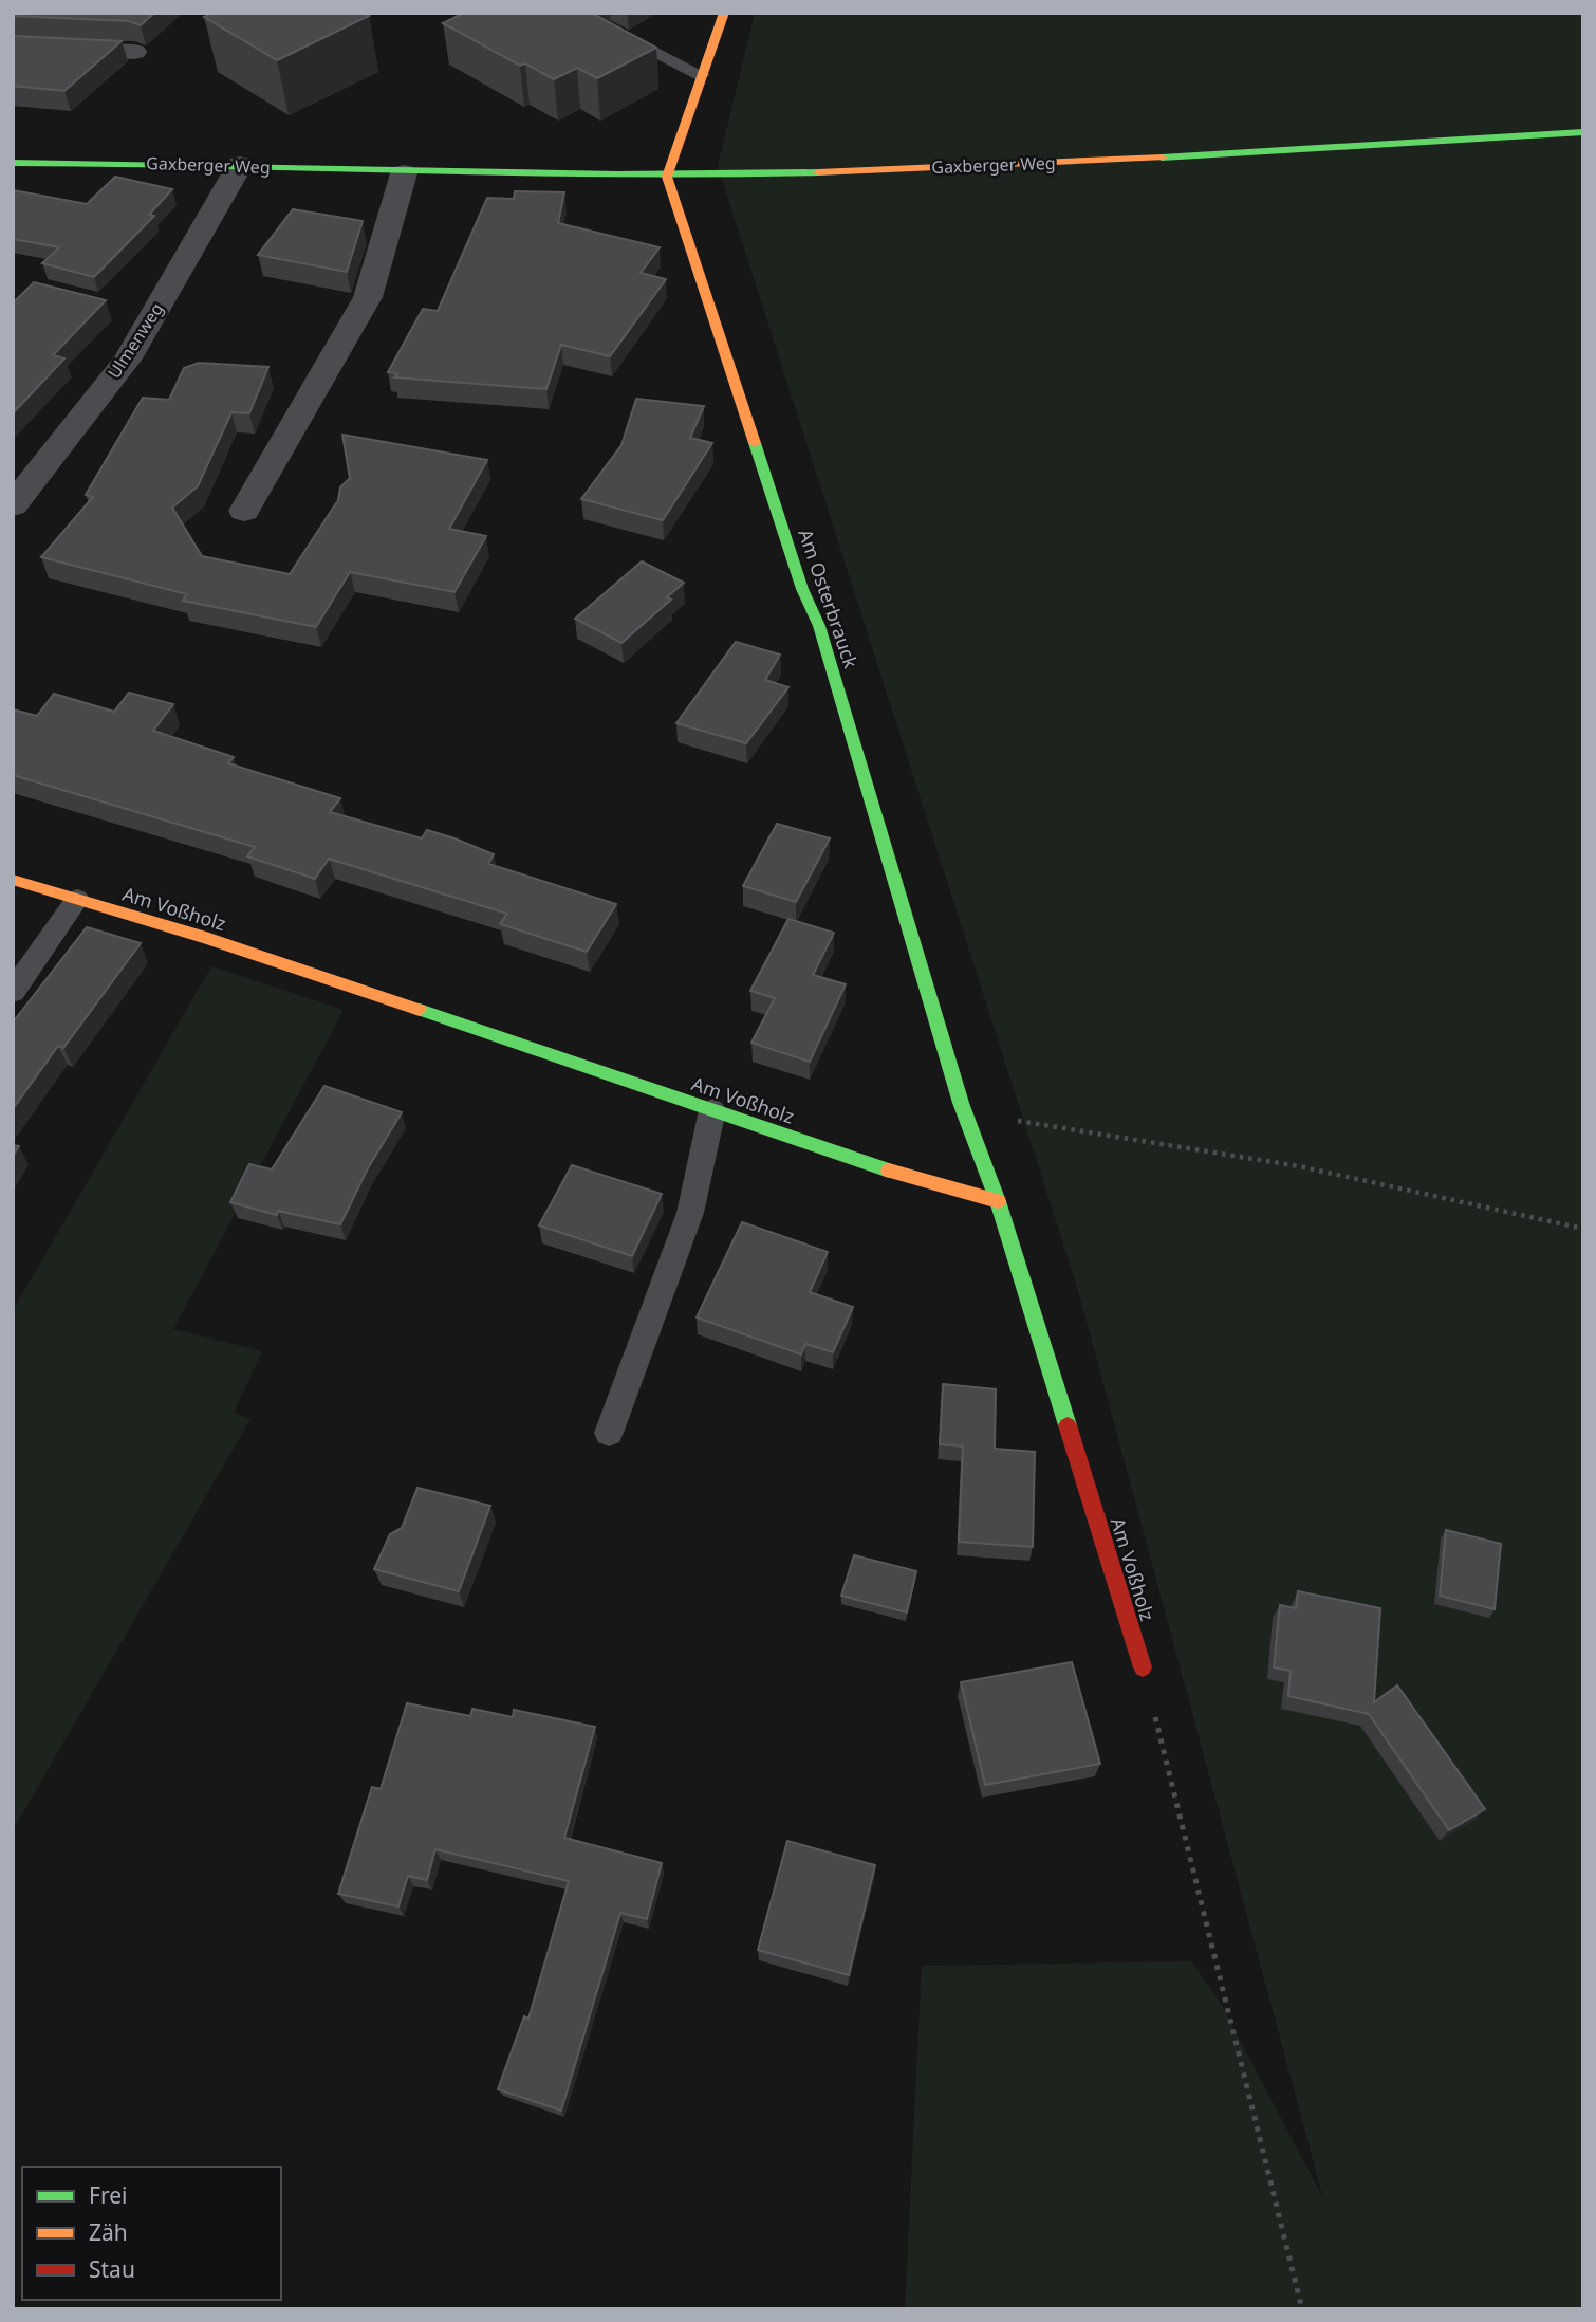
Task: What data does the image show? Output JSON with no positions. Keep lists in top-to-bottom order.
{
  "streets": {
    "street": [
      "Gaxberger Weg",
      "Ulmenweg",
      "Am Osterbrauck",
      "Am Voßholz"
    ]
  },
  "crossings": [
    ["Gaxberger Weg", "Ulmenweg"],
    ["Gaxberger Weg", "Am Osterbrauck"],
    ["Am Osterbrauck", "Am Voßholz"]
  ],
  "legend": ["Frei", "Zäh", "Stau"]
}
